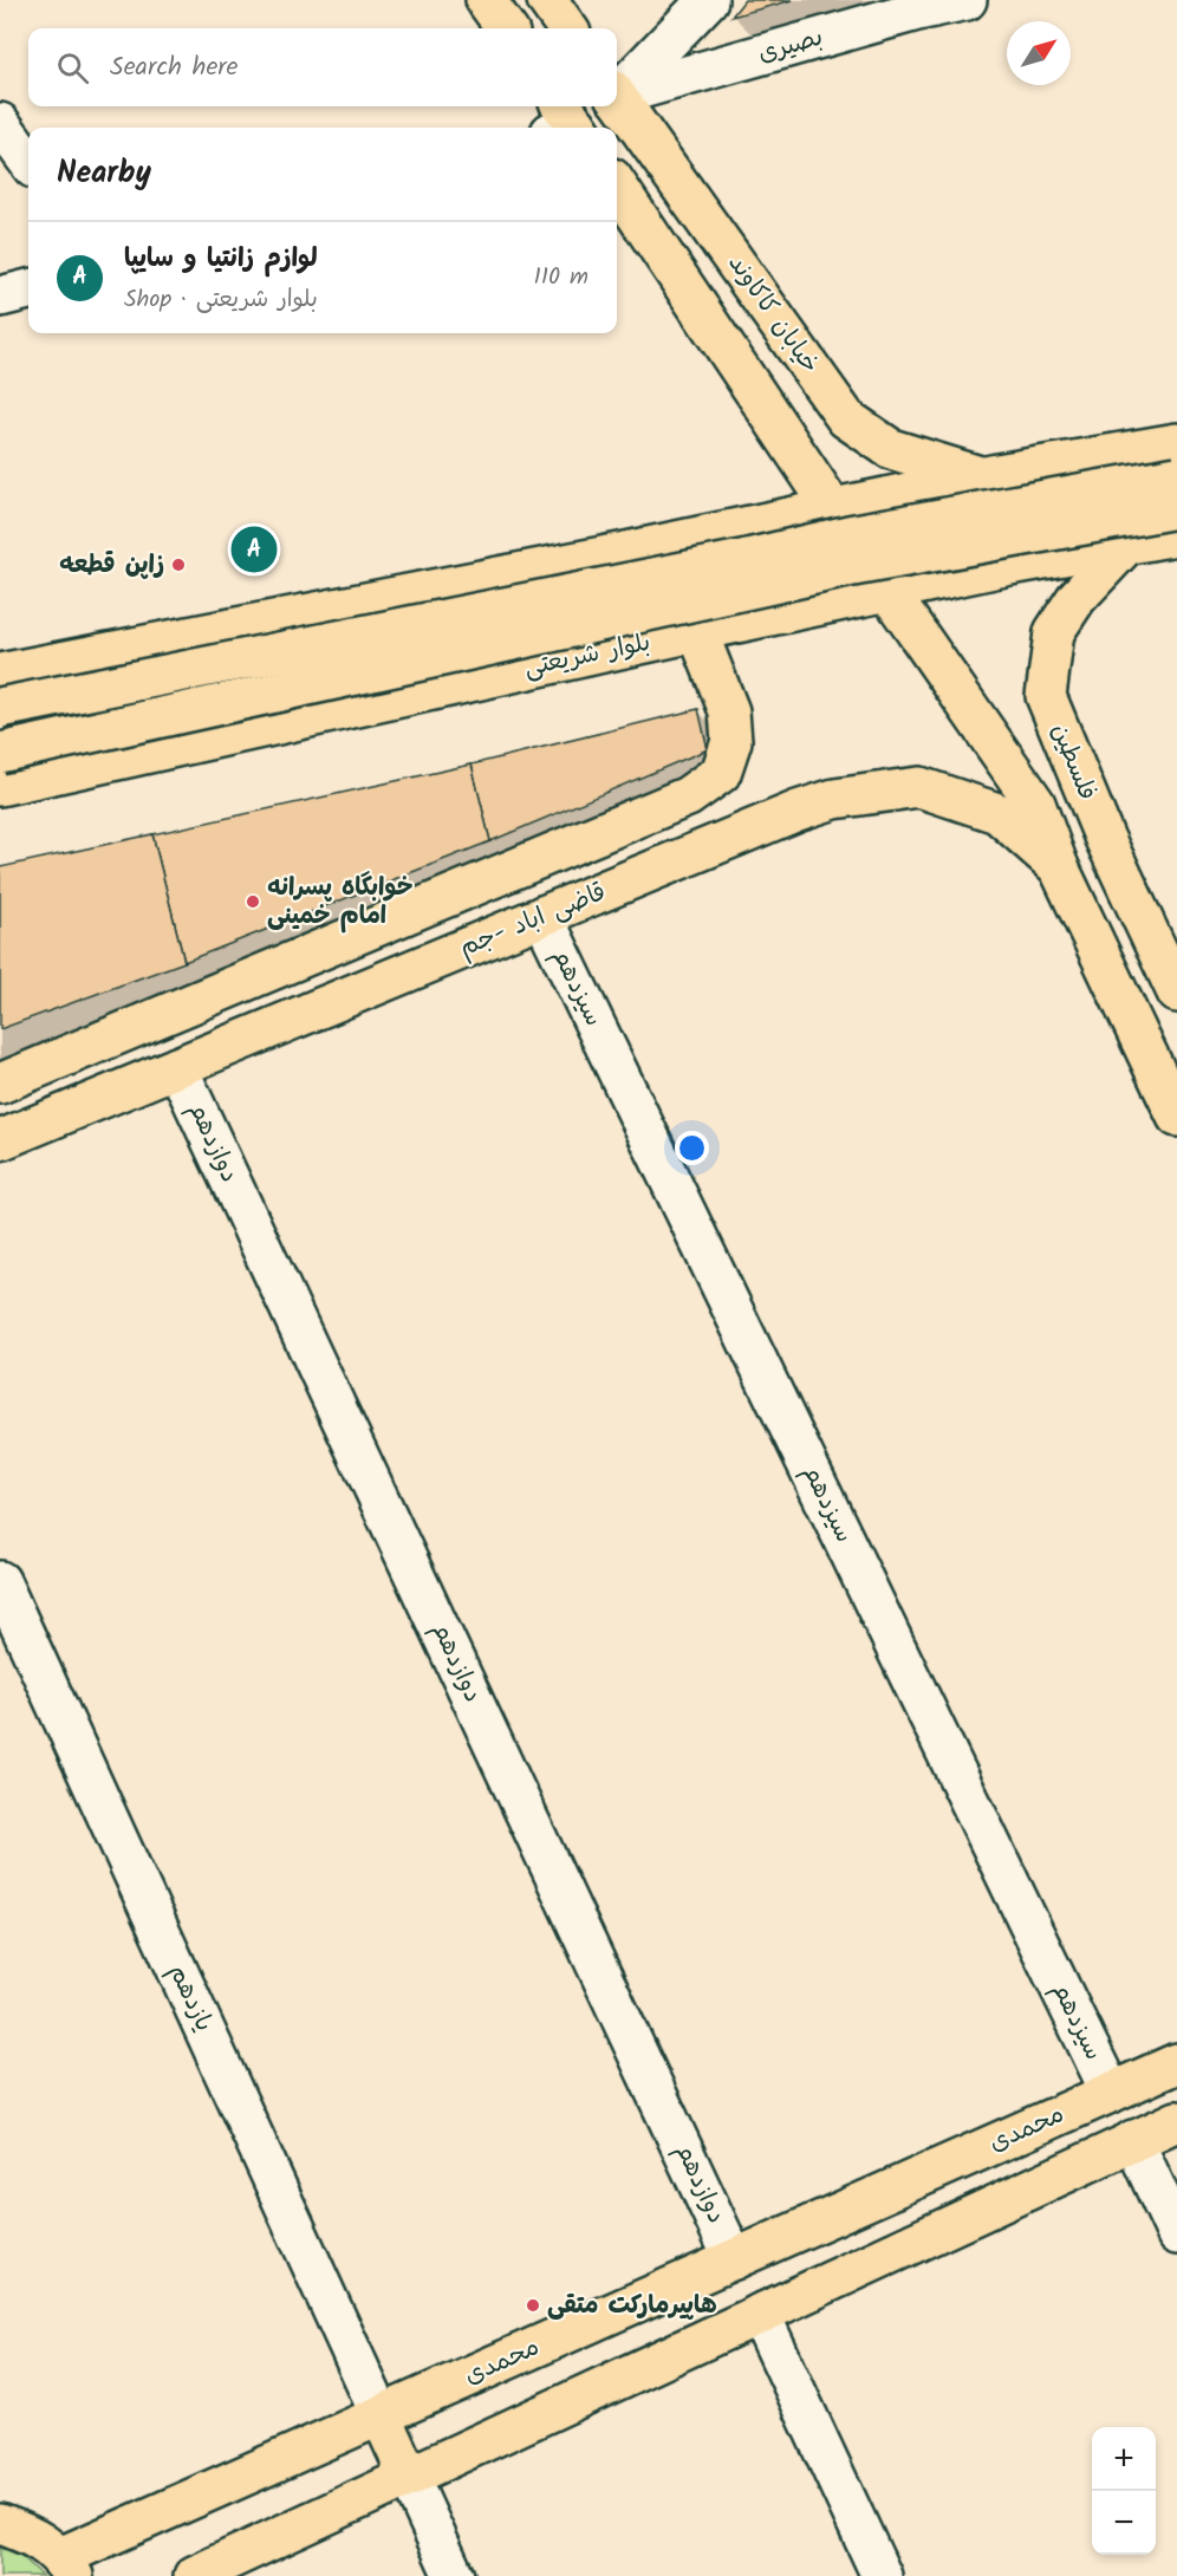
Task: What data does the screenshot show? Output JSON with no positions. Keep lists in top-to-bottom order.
{
  "streets": {
    "main road": [
      "خیابان کاکاوند",
      "بلوار شریعتی",
      "فلسطین",
      "قاضی اباد -جم",
      "محمدی"
    ],
    "street": [
      "بصیری",
      "سیزدهم",
      "دوازدهم",
      "یازدهم"
    ]
  },
  "crossings": [
    ["بلوار شریعتی", "فلسطین"],
    ["قاضی اباد -جم", "سیزدهم"],
    ["قاضی اباد -جم", "دوازدهم"],
    ["سیزدهم", "محمدی"],
    ["دوازدهم", "محمدی"],
    ["یازدهم", "محمدی"]
  ],
  "places": ["زاپن قطعه", "خوابگاه پسرانه امام خمینی", "هاپیرمارکت متقی"],
  "north": "top right",
  "page": {
    "search": "Search here",
    "heading": "Nearby",
    "list": [
      {
        "mark": "A",
        "name": "لوازم زانتیا و سایپا",
        "note": "Shop · بلوار شریعتی",
        "value": "110 m"
      }
    ],
    "pins": "A",
    "map_buttons": ["+", "−"]
  }
}
